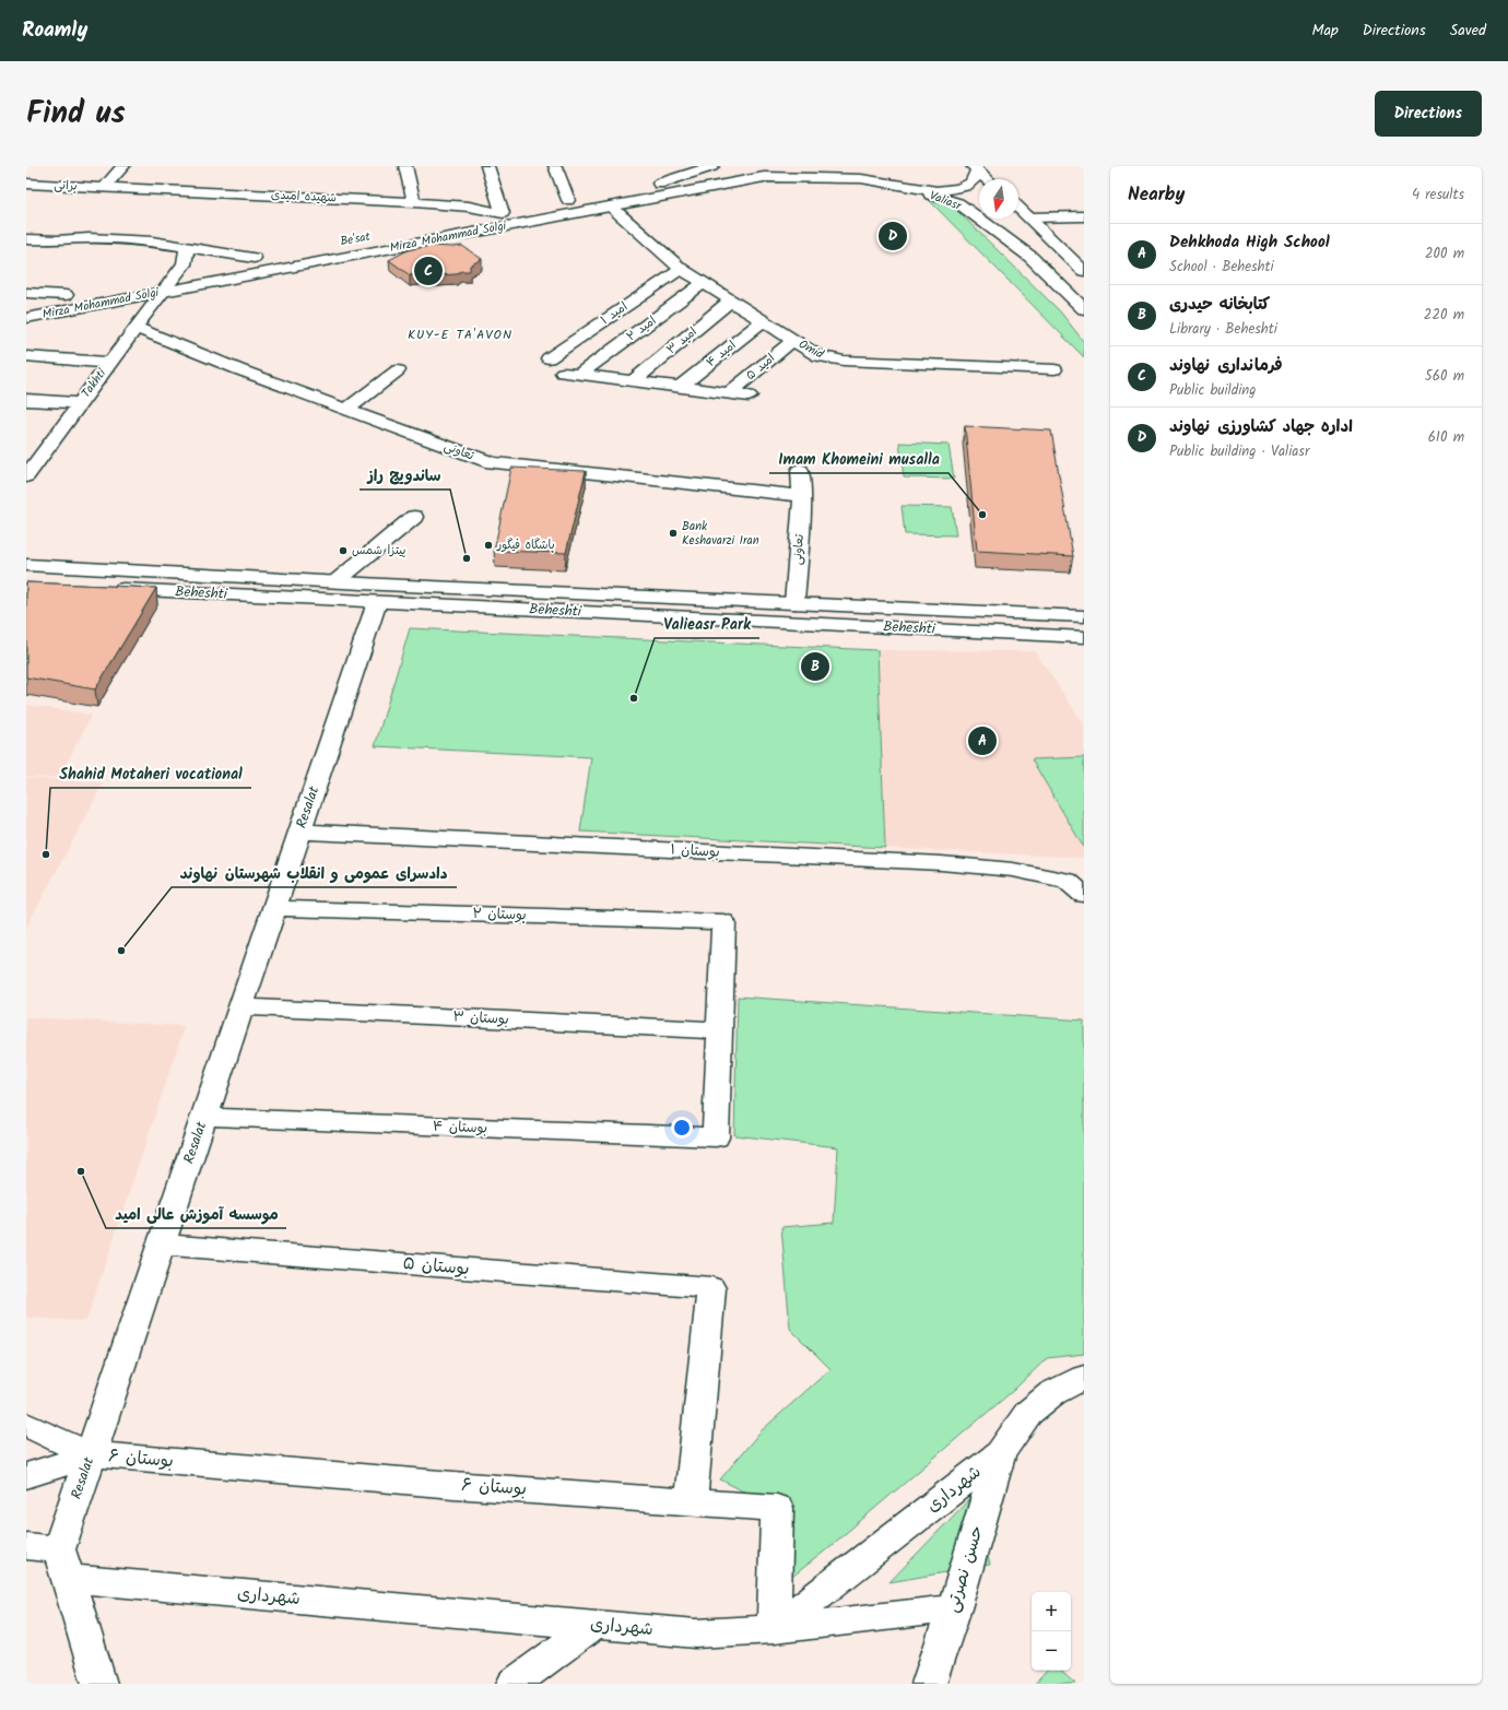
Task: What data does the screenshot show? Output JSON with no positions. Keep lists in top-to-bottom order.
{
  "streets": {
    "street": [
      "براتی",
      "شهیده امیدی",
      "Valiasr",
      "Mirza Mohammad Solgi",
      "امید ۱",
      "امید ۲",
      "امید ۳",
      "Omid",
      "امید ۴",
      "امید ۵",
      "Takhti",
      "تعاونی",
      "Beheshti",
      "Resalat",
      "بوستان ۱",
      "بوستان ۲",
      "بوستان ۳",
      "بوستان ۴",
      "بوستان ۵",
      "بوستان ۶",
      "شهرداری",
      "حسن نصرتی"
    ]
  },
  "crossings": [
    ["براتی", "شهیده امیدی"],
    ["Valiasr", "Mirza Mohammad Solgi"],
    ["Mirza Mohammad Solgi", "Omid"],
    ["Mirza Mohammad Solgi", "Takhti"],
    ["امید ۱", "Omid"],
    ["امید ۲", "امید ۳"],
    ["امید ۲", "Omid"],
    ["امید ۳", "Omid"],
    ["Omid", "امید ۴"],
    ["Omid", "امید ۵"],
    ["Takhti", "تعاونی"],
    ["تعاونی", "Beheshti"],
    ["Beheshti", "Resalat"],
    ["Resalat", "بوستان ۱"],
    ["Resalat", "بوستان ۲"],
    ["Resalat", "بوستان ۳"],
    ["Resalat", "بوستان ۴"],
    ["Resalat", "بوستان ۵"],
    ["Resalat", "بوستان ۶"],
    ["Resalat", "شهرداری"],
    ["بوستان ۲", "بوستان ۳"],
    ["بوستان ۲", "بوستان ۴"],
    ["بوستان ۳", "بوستان ۴"],
    ["بوستان ۵", "بوستان ۶"],
    ["بوستان ۶", "شهرداری"],
    ["شهرداری", "حسن نصرتی"]
  ],
  "districts": ["KUY-E TA'AVON"],
  "places": [
    "Imam Khomeini musalla",
    "Bank Keshavarzi Iran",
    "باشگاه فیگور",
    "پیتزا شمس",
    "ساندویج راز",
    "Valieasr Park",
    "Shahid Motaheri vocational",
    "دادسرای عمومی و انقلاب شهرستان نهاوند",
    "موسسه آموزش عالی امید"
  ],
  "north": "bottom",
  "page": {
    "header": "Roamly",
    "nav": ["Map", "Directions", "Saved"],
    "title": "Find us",
    "buttons": "Directions",
    "heading": ["Nearby", "4 results"],
    "pins": [
      "D",
      "C",
      "B",
      "A"
    ],
    "list": [
      {
        "mark": "A",
        "name": "Dehkhoda High School",
        "note": "School · Beheshti",
        "value": "200 m"
      },
      {
        "mark": "B",
        "name": "کتابخانه حیدری",
        "note": "Library · Beheshti",
        "value": "220 m"
      },
      {
        "mark": "C",
        "name": "فرمانداری نهاوند",
        "note": "Public building",
        "value": "560 m"
      },
      {
        "mark": "D",
        "name": "اداره جهاد کشاورزی نهاوند",
        "note": "Public building · Valiasr",
        "value": "610 m"
      }
    ],
    "map_buttons": ["+", "−"]
  }
}
